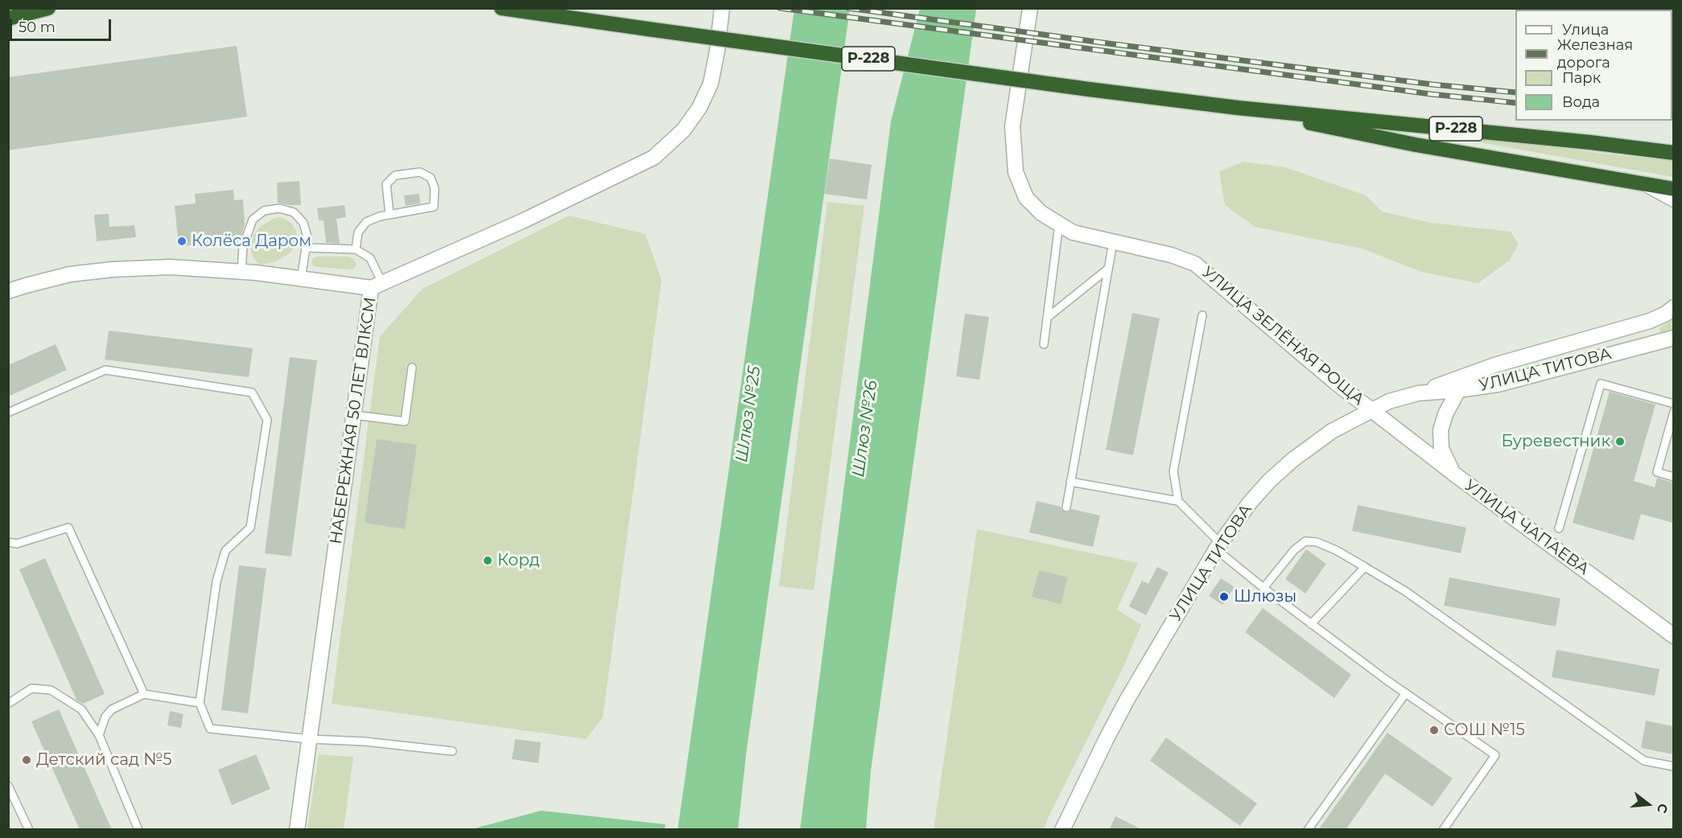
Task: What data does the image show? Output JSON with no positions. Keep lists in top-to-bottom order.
{
  "streets": {
    "highway": ["Р-228"],
    "street": [
      "УЛИЦА ЗЕЛЁНАЯ РОЩА",
      "УЛИЦА ТИТОВА",
      "НАБЕРЕЖНАЯ 50 ЛЕТ ВЛКСМ",
      "УЛИЦА ЧАПАЕВА"
    ]
  },
  "crossings": [
    ["УЛИЦА ЗЕЛЁНАЯ РОЩА", "УЛИЦА ТИТОВА"],
    ["УЛИЦА ЗЕЛЁНАЯ РОЩА", "УЛИЦА ЧАПАЕВА"],
    ["УЛИЦА ТИТОВА", "УЛИЦА ЧАПАЕВА"]
  ],
  "water": ["Шлюз №25", "Шлюз №26"],
  "places": [
    "Колёса Даром",
    "Буревестник",
    "Корд",
    "Шлюзы",
    "СОШ №15",
    "Детский сад №5"
  ],
  "legend": [
    "Улица",
    "Железная дорога",
    "Парк",
    "Вода"
  ],
  "scale_bar": "50 m",
  "north": "right"
}
